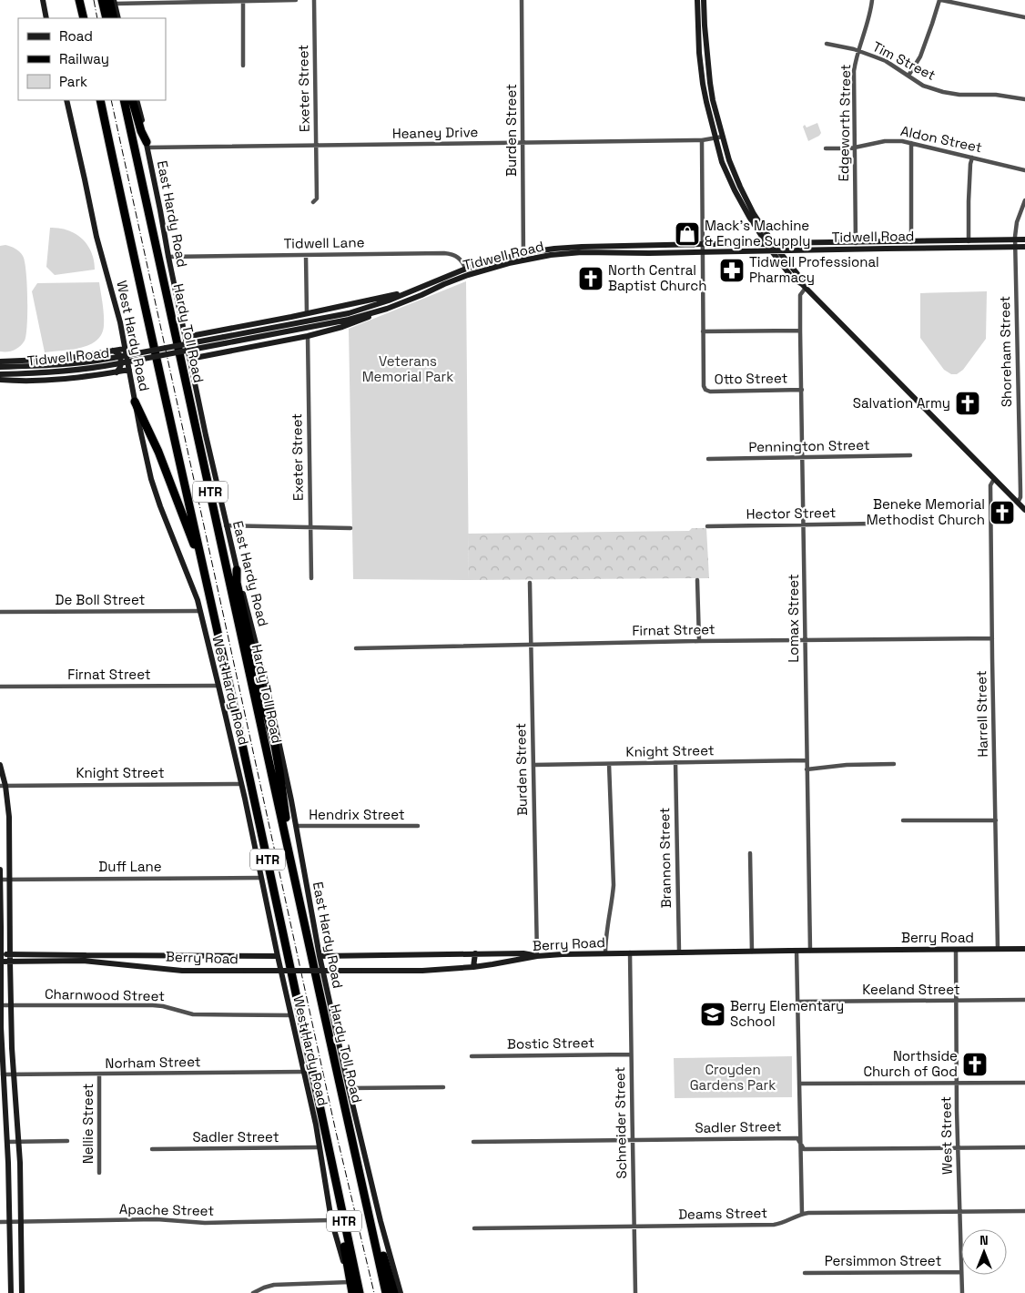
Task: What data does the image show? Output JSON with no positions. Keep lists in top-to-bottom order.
{
  "streets": {
    "highway": ["Hardy Toll Road", "HTR"],
    "main road": [
      "East Hardy Road",
      "Tidwell Road",
      "West Hardy Road",
      "Berry Road"
    ],
    "street": [
      "Tim Street",
      "Exeter Street",
      "Edgeworth Street",
      "Burden Street",
      "Heaney Drive",
      "Aldon Street",
      "Tidwell Lane",
      "Shoreham Street",
      "Otto Street",
      "Pennington Street",
      "Hector Street",
      "De Boll Street",
      "Lomax Street",
      "Firnat Street",
      "Harrell Street",
      "Knight Street",
      "Hendrix Street",
      "Brannon Street",
      "Duff Lane",
      "Keeland Street",
      "Charnwood Street",
      "Bostic Street",
      "Norham Street",
      "Schneider Street",
      "Nellie Street",
      "Sadler Street",
      "West Street",
      "Apache Street",
      "Deams Street",
      "Persimmon Street"
    ]
  },
  "crossings": [
    ["Tim Street", "Edgeworth Street"],
    ["Exeter Street", "Heaney Drive"],
    ["Edgeworth Street", "Aldon Street"],
    ["Edgeworth Street", "Tidwell Road"],
    ["Burden Street", "Heaney Drive"],
    ["Burden Street", "Tidwell Road"],
    ["Burden Street", "Firnat Street"],
    ["Burden Street", "Knight Street"],
    ["Burden Street", "Berry Road"],
    ["Heaney Drive", "East Hardy Road"],
    ["East Hardy Road", "Tidwell Lane"],
    ["East Hardy Road", "Hendrix Street"],
    ["Tidwell Road", "Tidwell Lane"],
    ["Tidwell Road", "Shoreham Street"],
    ["West Hardy Road", "De Boll Street"],
    ["West Hardy Road", "Firnat Street"],
    ["West Hardy Road", "Knight Street"],
    ["West Hardy Road", "Duff Lane"],
    ["West Hardy Road", "Charnwood Street"],
    ["West Hardy Road", "Norham Street"],
    ["West Hardy Road", "Sadler Street"],
    ["West Hardy Road", "Apache Street"],
    ["Otto Street", "Lomax Street"],
    ["Pennington Street", "Lomax Street"],
    ["Hector Street", "Lomax Street"],
    ["Lomax Street", "Firnat Street"],
    ["Lomax Street", "Knight Street"],
    ["Lomax Street", "Berry Road"],
    ["Firnat Street", "Harrell Street"],
    ["Harrell Street", "Berry Road"],
    ["Knight Street", "Brannon Street"],
    ["Brannon Street", "Berry Road"],
    ["Berry Road", "Schneider Street"],
    ["Berry Road", "West Street"],
    ["Keeland Street", "West Street"],
    ["Bostic Street", "Schneider Street"],
    ["Norham Street", "Nellie Street"],
    ["Schneider Street", "Sadler Street"],
    ["Schneider Street", "Deams Street"],
    ["Sadler Street", "West Street"],
    ["West Street", "Deams Street"],
    ["West Street", "Persimmon Street"]
  ],
  "parks": ["Veterans Memorial Park", "Croyden Gardens Park"],
  "places": {
    "shop": ["Mack's Machine & Engine Supply"],
    "pharmacy": ["Tidwell Professional Pharmacy"],
    "church": [
      "North Central Baptist Church",
      "Salvation Army",
      "Beneke Memorial Methodist Church",
      "Northside Church of God"
    ],
    "school or university": ["Berry Elementary School"]
  },
  "legend": ["Road", "Railway", "Park"],
  "north": "top"
}
